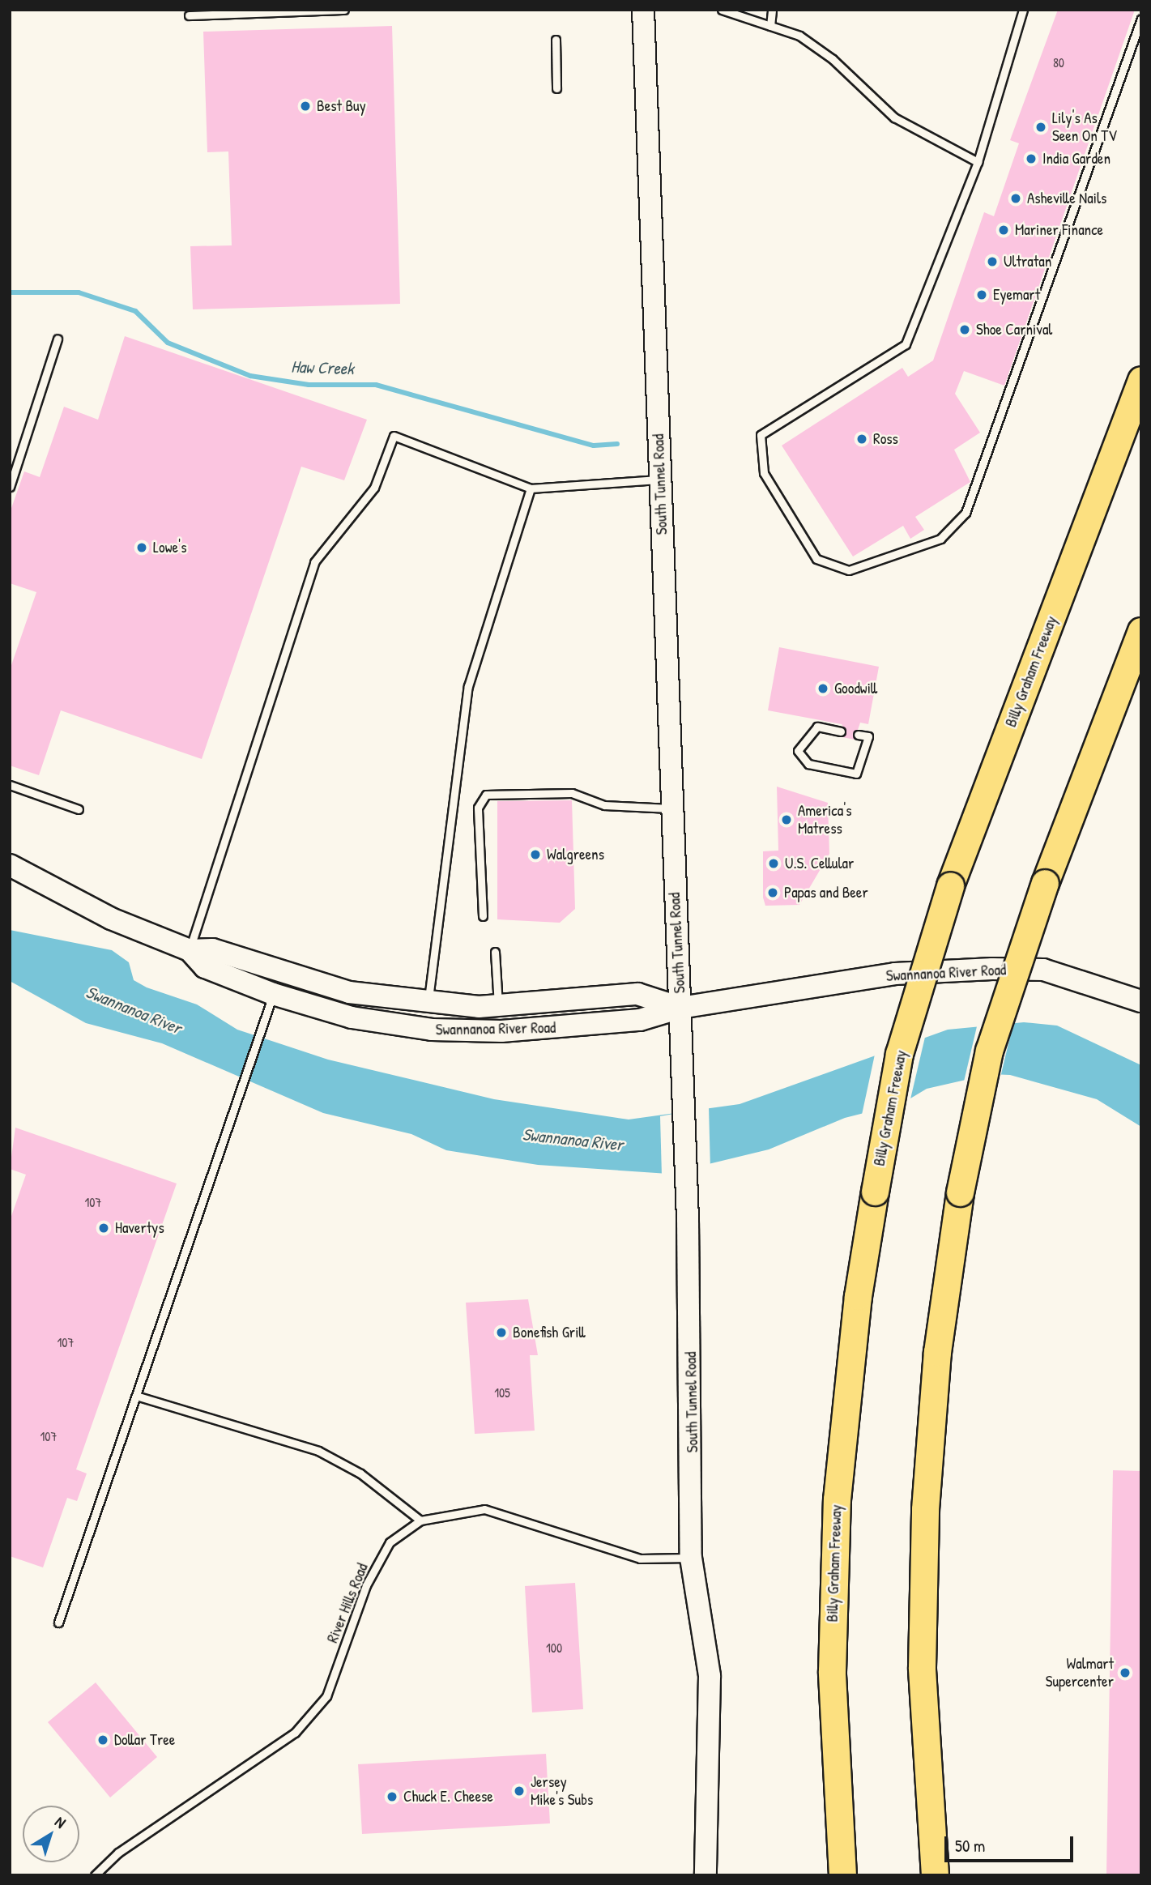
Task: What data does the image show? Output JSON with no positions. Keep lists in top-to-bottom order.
{
  "streets": {
    "highway": ["Billy Graham Freeway"],
    "main road": ["South Tunnel Road", "Swannanoa River Road"],
    "lane": ["River Hills Road"]
  },
  "crossings": [
    ["South Tunnel Road", "Swannanoa River Road"],
    ["South Tunnel Road", "River Hills Road"]
  ],
  "water": ["Haw Creek", "Swannanoa River"],
  "places": [
    "Best Buy",
    "Lily's As Seen On TV",
    "India Garden",
    "Asheville Nails",
    "Mariner Finance",
    "Ultratan",
    "Eyemart",
    "Shoe Carnival",
    "Ross",
    "Lowe's",
    "Goodwill",
    "America's Matress",
    "Walgreens",
    "U.S. Cellular",
    "Papas and Beer",
    "Havertys",
    "Bonefish Grill",
    "Walmart Supercenter",
    "Dollar Tree",
    "Jersey Mike's Subs",
    "Chuck E. Cheese"
  ],
  "house_numbers": [
    "80",
    "107",
    "107",
    "105",
    "107",
    "100"
  ],
  "scale_bar": "50 m",
  "north": "top right"
}
